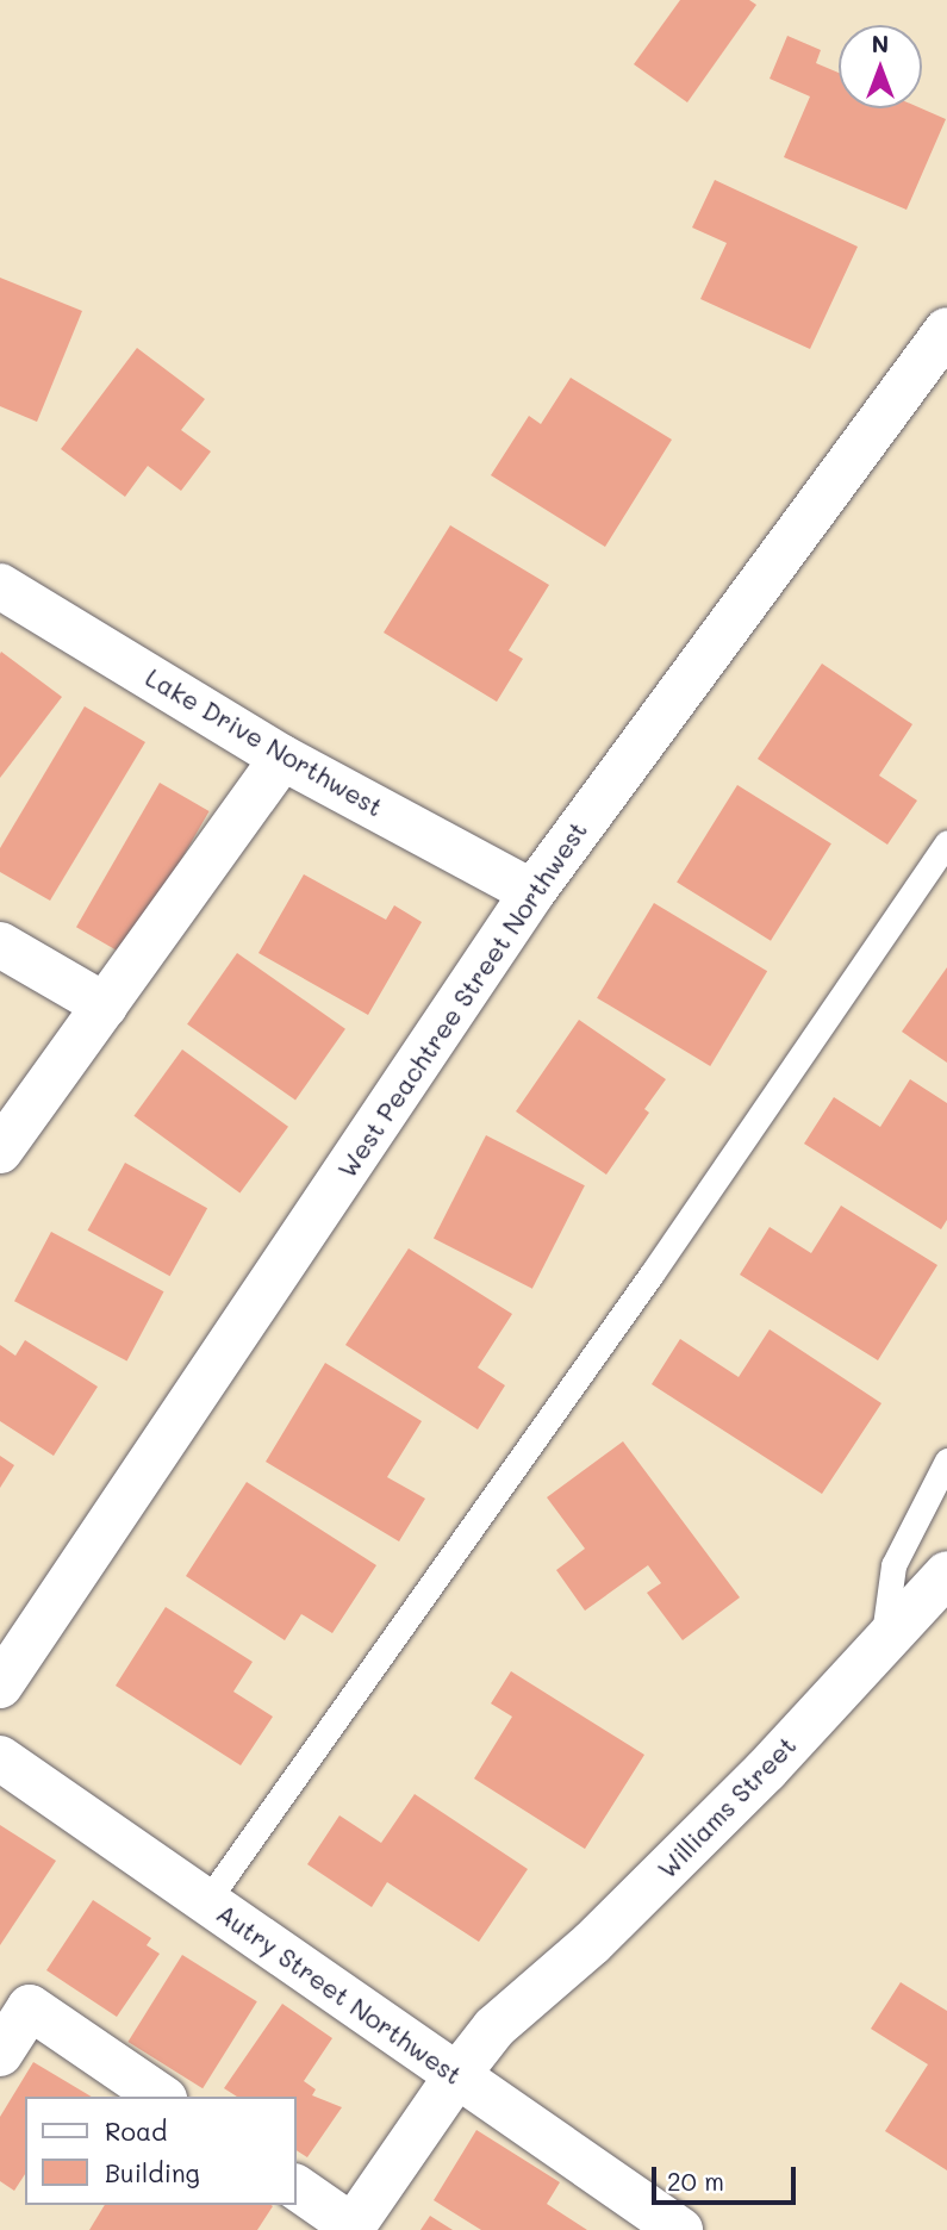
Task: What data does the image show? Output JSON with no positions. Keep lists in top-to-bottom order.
{
  "streets": {
    "street": [
      "Lake Drive Northwest",
      "West Peachtree Street Northwest",
      "Williams Street",
      "Autry Street Northwest"
    ]
  },
  "crossings": [
    ["Lake Drive Northwest", "West Peachtree Street Northwest"],
    ["Williams Street", "Autry Street Northwest"]
  ],
  "legend": ["Road", "Building"],
  "scale_bar": "20 m",
  "north": "top"
}
